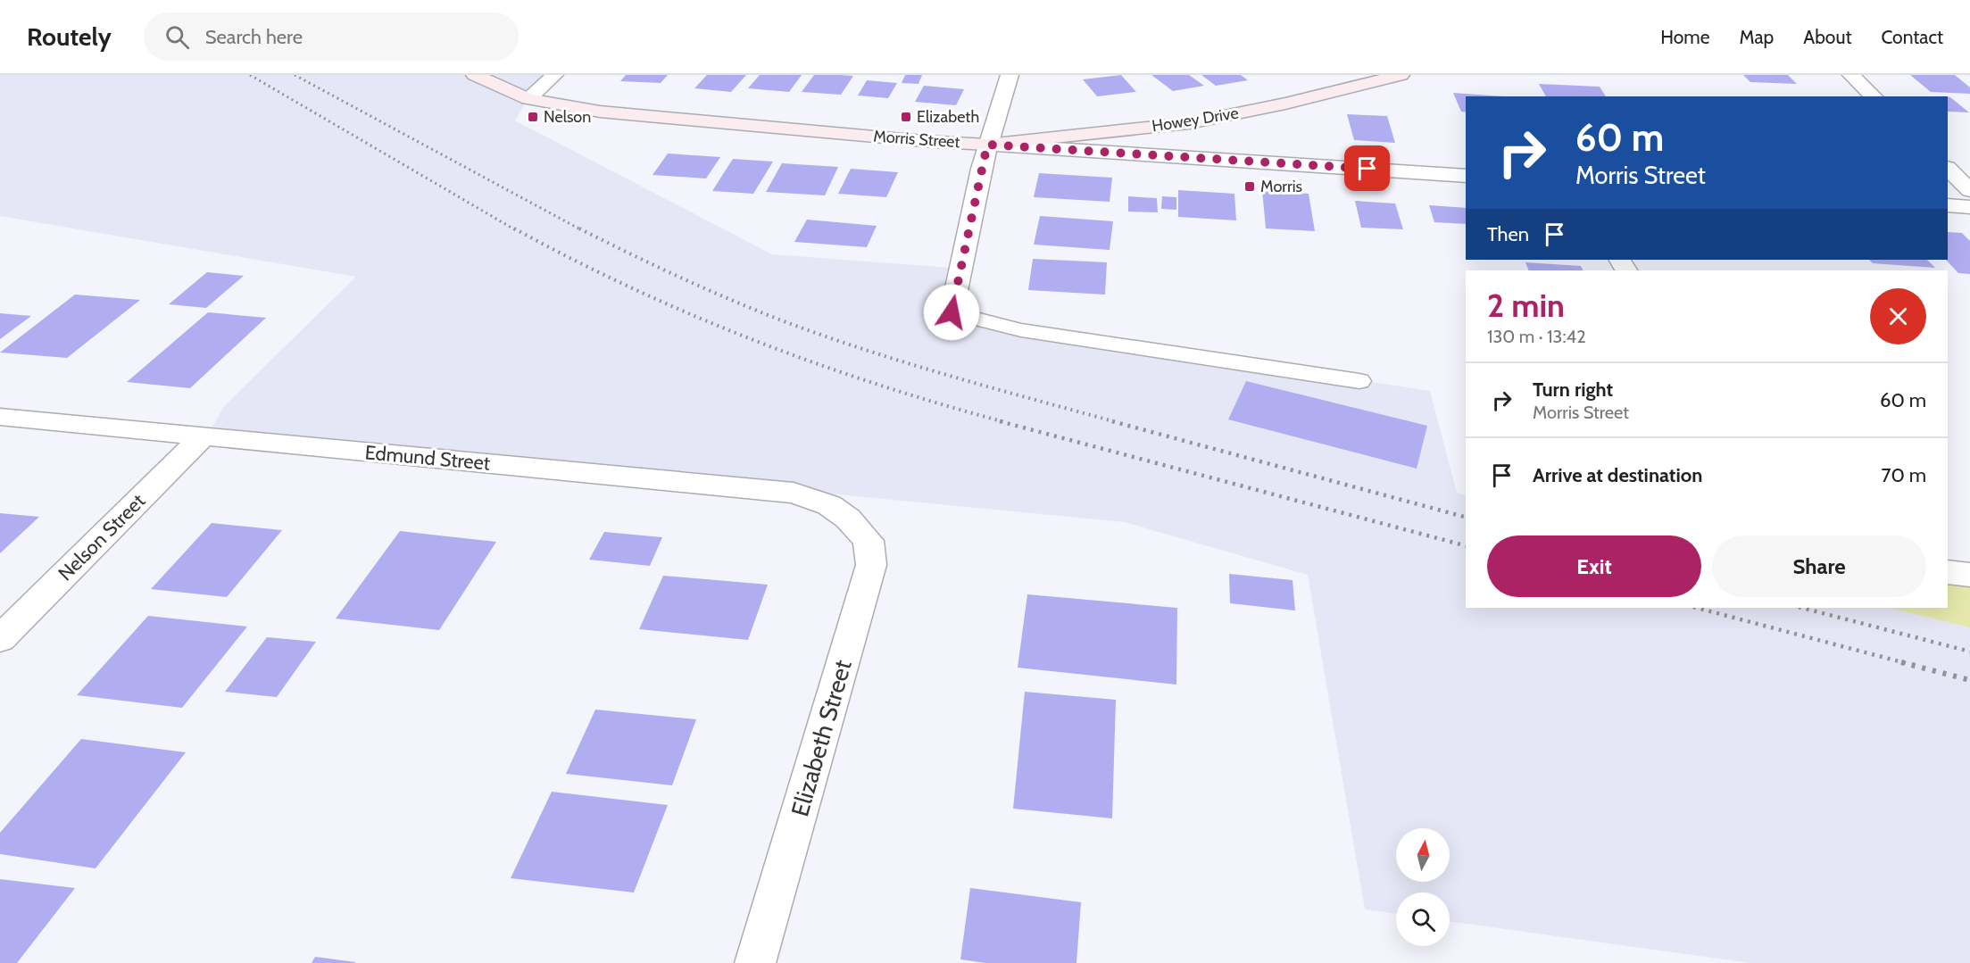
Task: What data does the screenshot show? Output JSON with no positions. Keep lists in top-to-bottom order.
{
  "streets": {
    "street": [
      "Howey Drive",
      "Morris Street",
      "Edmund Street",
      "Nelson Street",
      "Elizabeth Street"
    ]
  },
  "crossings": [
    ["Howey Drive", "Morris Street"],
    ["Edmund Street", "Nelson Street"],
    ["Edmund Street", "Elizabeth Street"]
  ],
  "places": {
    "transit": ["Nelson", "Elizabeth", "Morris"]
  },
  "north": "top",
  "page": {
    "header": "Routely",
    "search": "Search here",
    "nav": [
      "Home",
      "Map",
      "About",
      "Contact"
    ],
    "turn": ["60 m", "Morris Street"],
    "then": "Then",
    "heading": ["2 min", "130 m · 13:42"],
    "list": [
      {
        "name": "Turn right",
        "note": "Morris Street",
        "value": "60 m"
      },
      {
        "name": "Arrive at destination",
        "value": "70 m"
      }
    ],
    "buttons": ["Exit", "Share"]
  }
}
